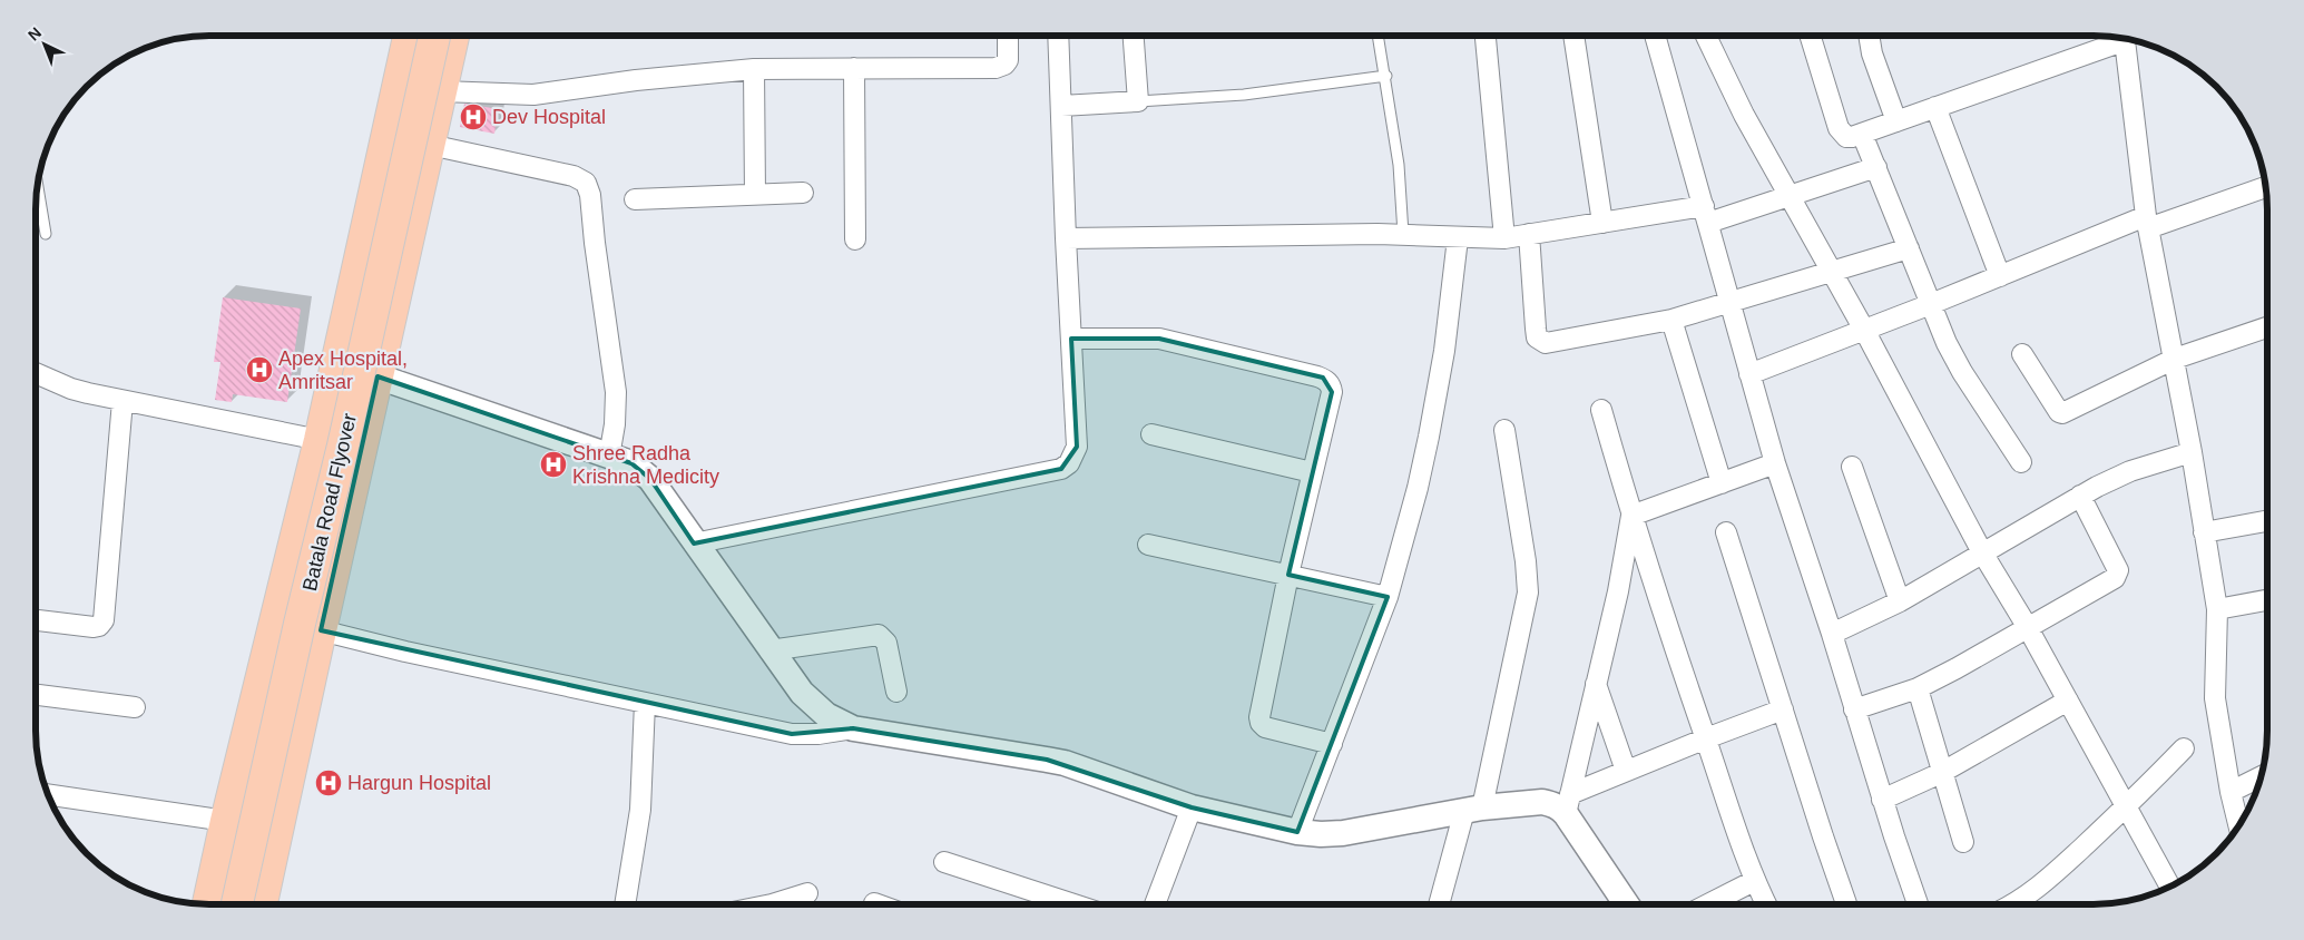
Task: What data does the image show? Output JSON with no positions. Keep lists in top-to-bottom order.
{
  "streets": {
    "main road": ["Batala Road Flyover"]
  },
  "places": {
    "hospital": [
      "Dev Hospital",
      "Apex Hospital, Amritsar",
      "Shree Radha Krishna Medicity",
      "Hargun Hospital"
    ]
  },
  "north": "top left"
}
